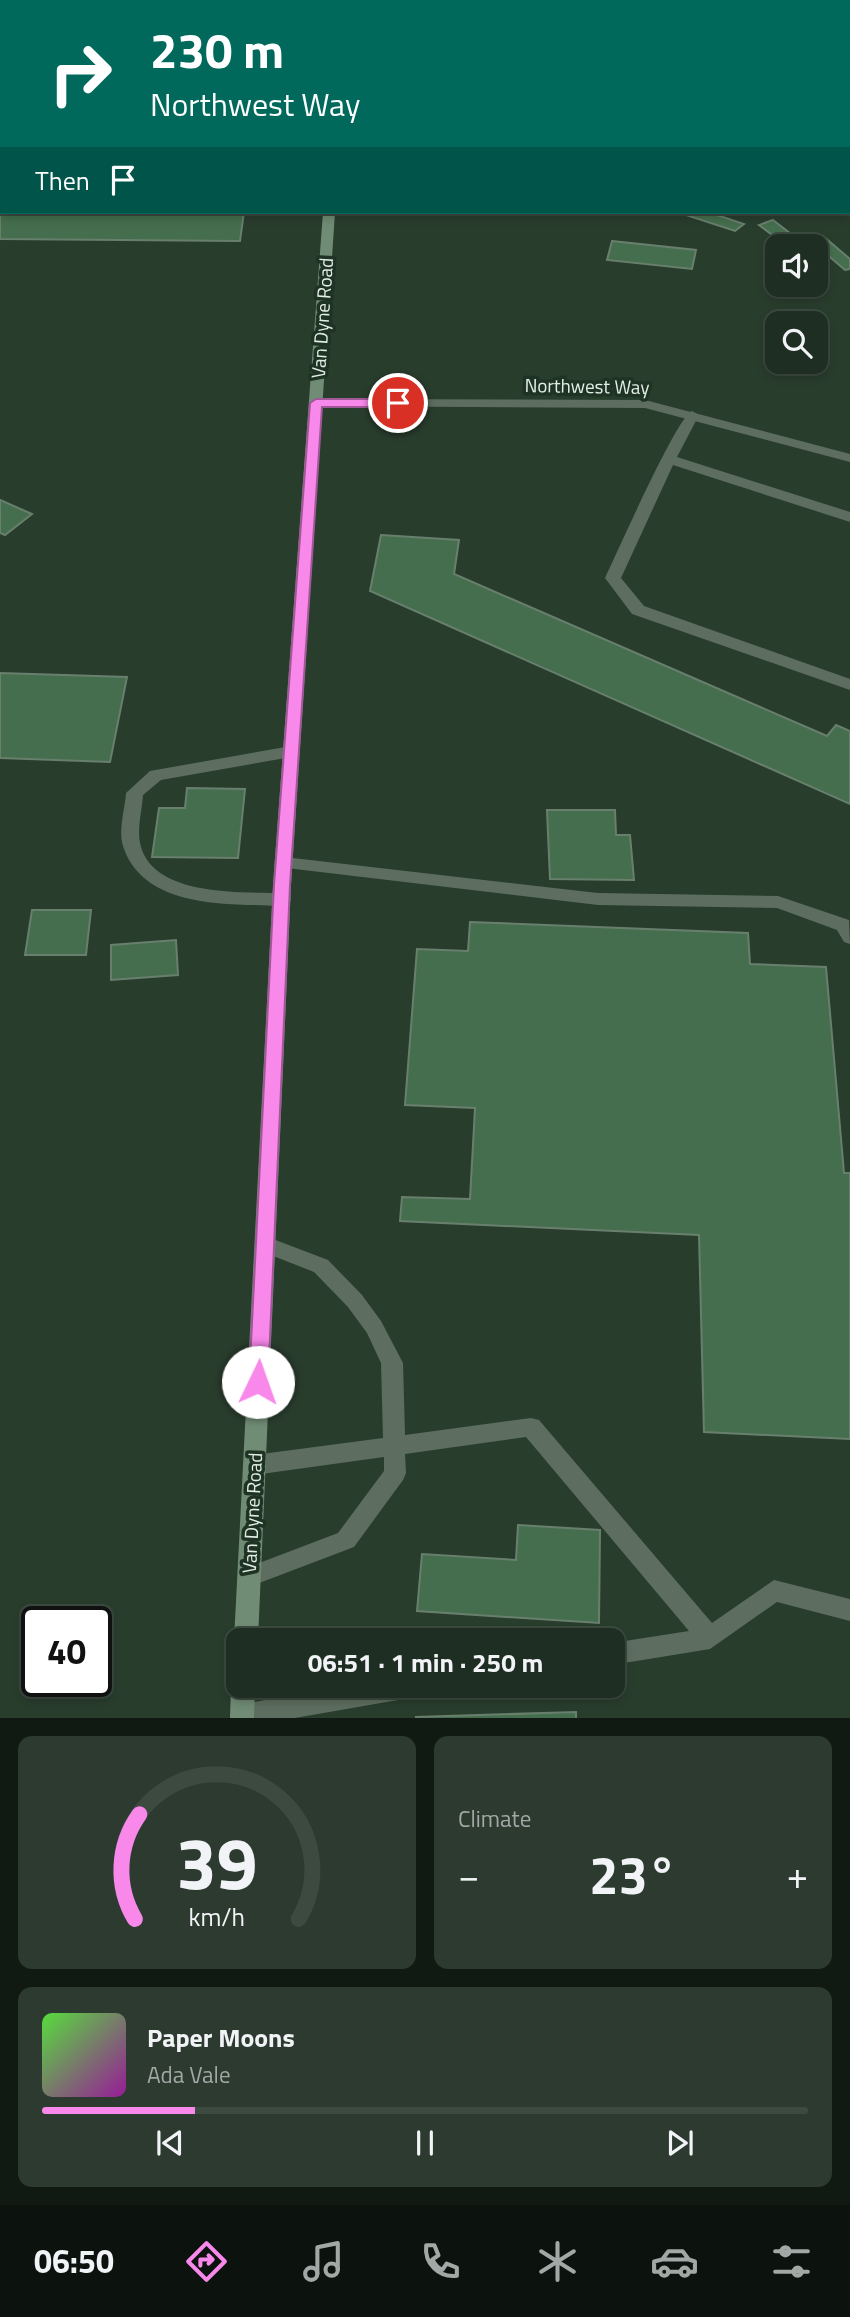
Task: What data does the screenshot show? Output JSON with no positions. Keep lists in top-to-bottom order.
{
  "streets": {
    "street": ["Van Dyne Road", "Northwest Way"]
  },
  "crossings": [
    ["Van Dyne Road", "Northwest Way"]
  ],
  "page": {
    "turn": ["230 m", "Northwest Way"],
    "then": "Then",
    "limit": "40",
    "trip": "06:51 · 1 min · 250 m",
    "tile": "Climate",
    "heat": ["−", "23°", "+"],
    "song": ["Paper Moons", "Ada Vale"],
    "tabs": "06:50",
    "gauge": ["39", "km/h"]
  }
}
